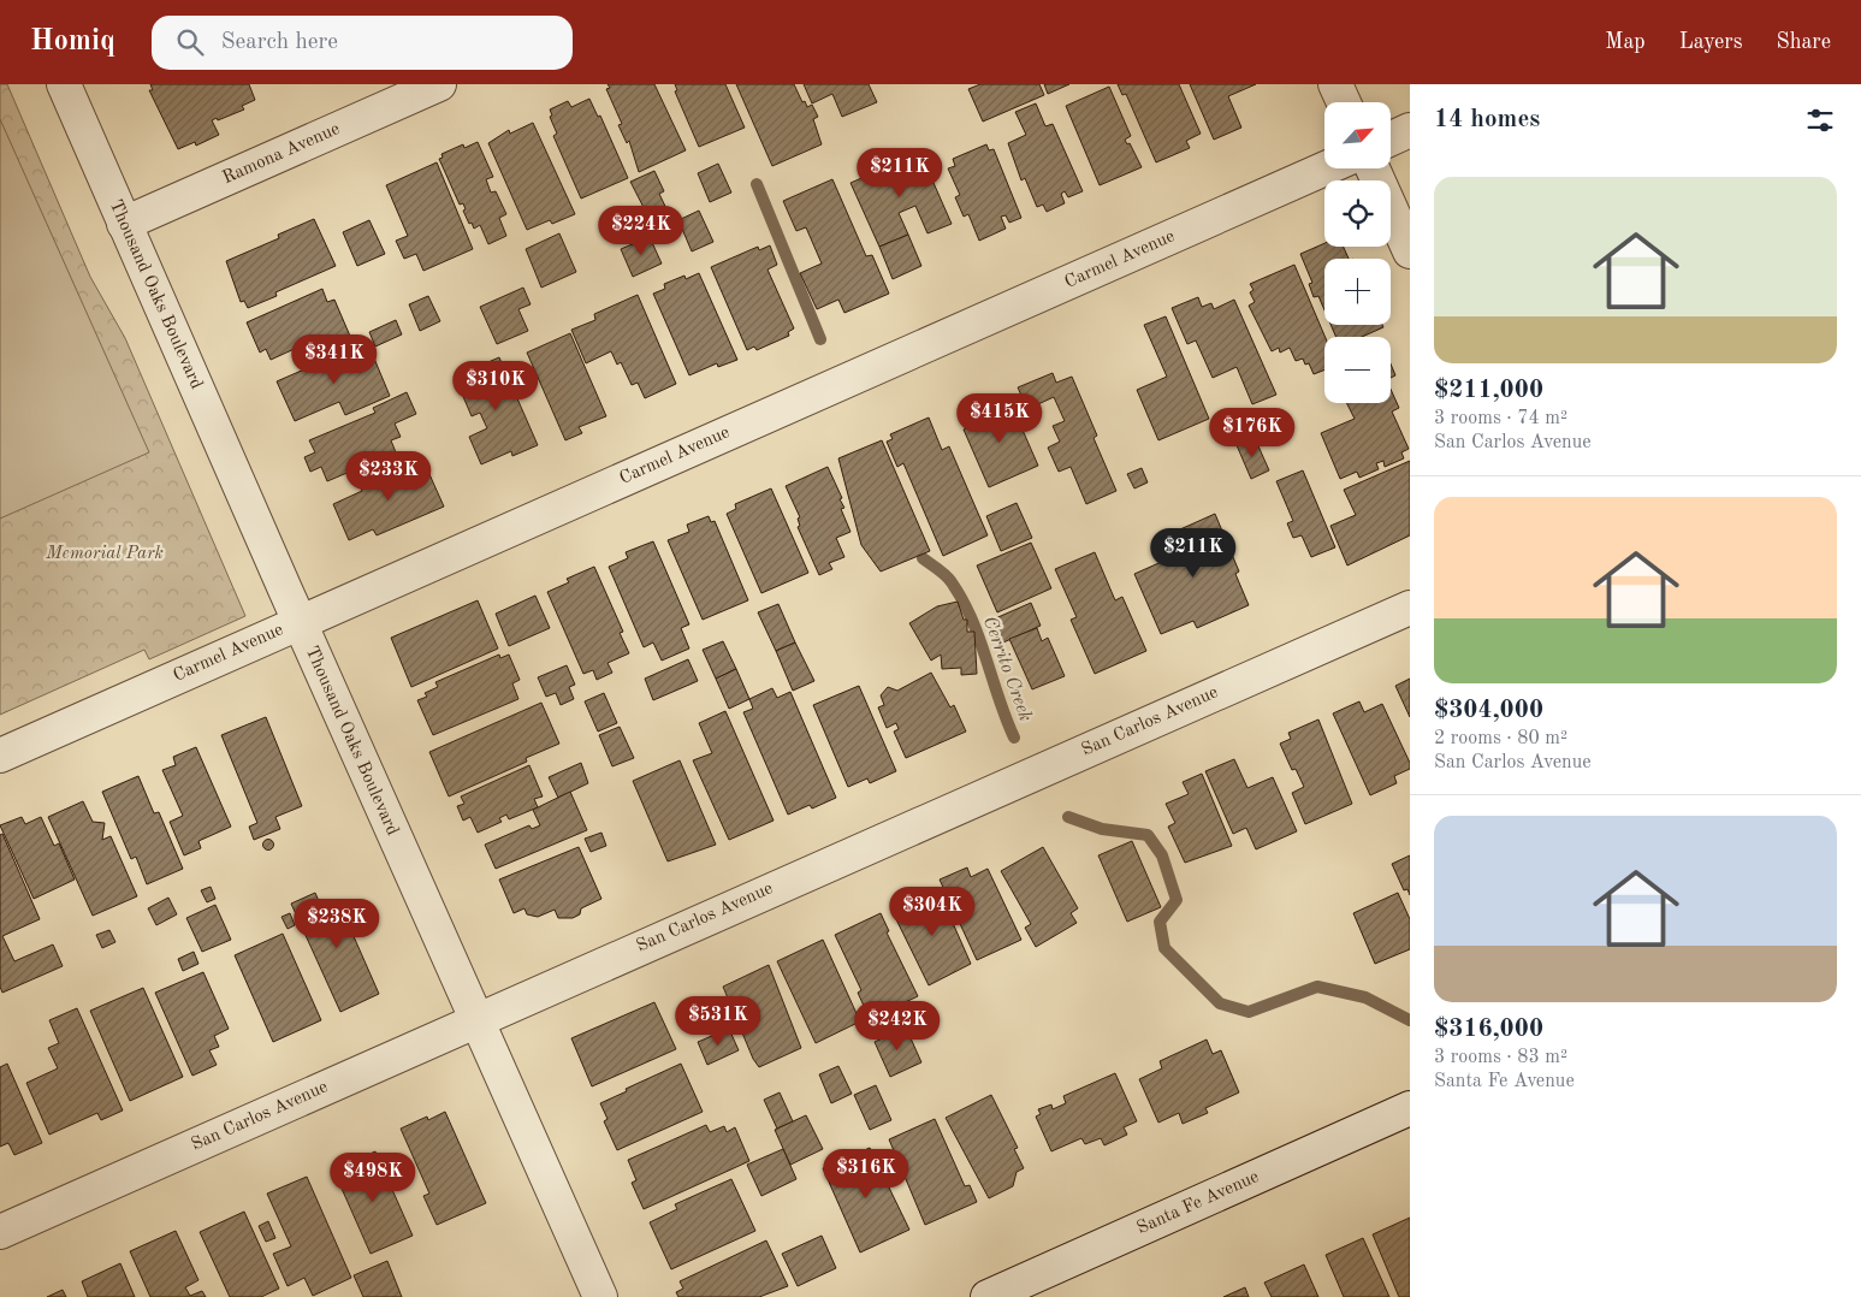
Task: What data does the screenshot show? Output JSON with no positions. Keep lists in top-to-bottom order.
{
  "streets": {
    "street": [
      "Ramona Avenue",
      "Carmel Avenue",
      "Thousand Oaks Boulevard",
      "San Carlos Avenue",
      "Santa Fe Avenue"
    ]
  },
  "crossings": [
    ["Ramona Avenue", "Thousand Oaks Boulevard"],
    ["Carmel Avenue", "Thousand Oaks Boulevard"],
    ["Thousand Oaks Boulevard", "San Carlos Avenue"]
  ],
  "water": ["Cerrito Creek"],
  "parks": ["Memorial Park"],
  "north": "top right",
  "page": {
    "header": "Homiq",
    "search": "Search here",
    "nav": ["Map", "Layers", "Share"],
    "heading": "14 homes",
    "map_buttons": ["+", "−"],
    "price": [
      "$211K",
      "$224K",
      "$341K",
      "$310K",
      "$415K",
      "$176K",
      "$233K",
      "$211K",
      "$304K",
      "$238K",
      "$531K",
      "$242K",
      "$316K",
      "$498K"
    ],
    "list": [
      {
        "name": "$211,000",
        "note": "3 rooms · 74 m² · San Carlos Avenue"
      },
      {
        "name": "$304,000",
        "note": "2 rooms · 80 m² · San Carlos Avenue"
      },
      {
        "name": "$316,000",
        "note": "3 rooms · 83 m² · Santa Fe Avenue"
      }
    ]
  }
}
